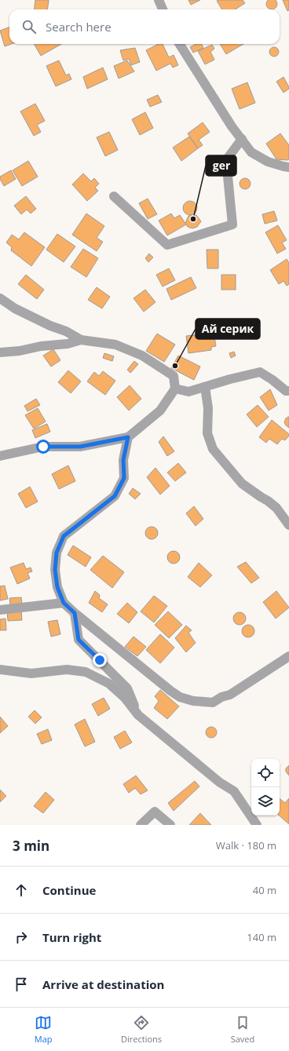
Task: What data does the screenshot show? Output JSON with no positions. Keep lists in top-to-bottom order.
{
  "places": ["ger", "Ай серик"],
  "page": {
    "search": "Search here",
    "heading": ["3 min", "Walk · 180 m"],
    "list": [
      ["Continue", "40 m"],
      ["Turn right", "140 m"],
      "Arrive at destination"
    ],
    "nav": ["Map", "Directions", "Saved"]
  }
}
